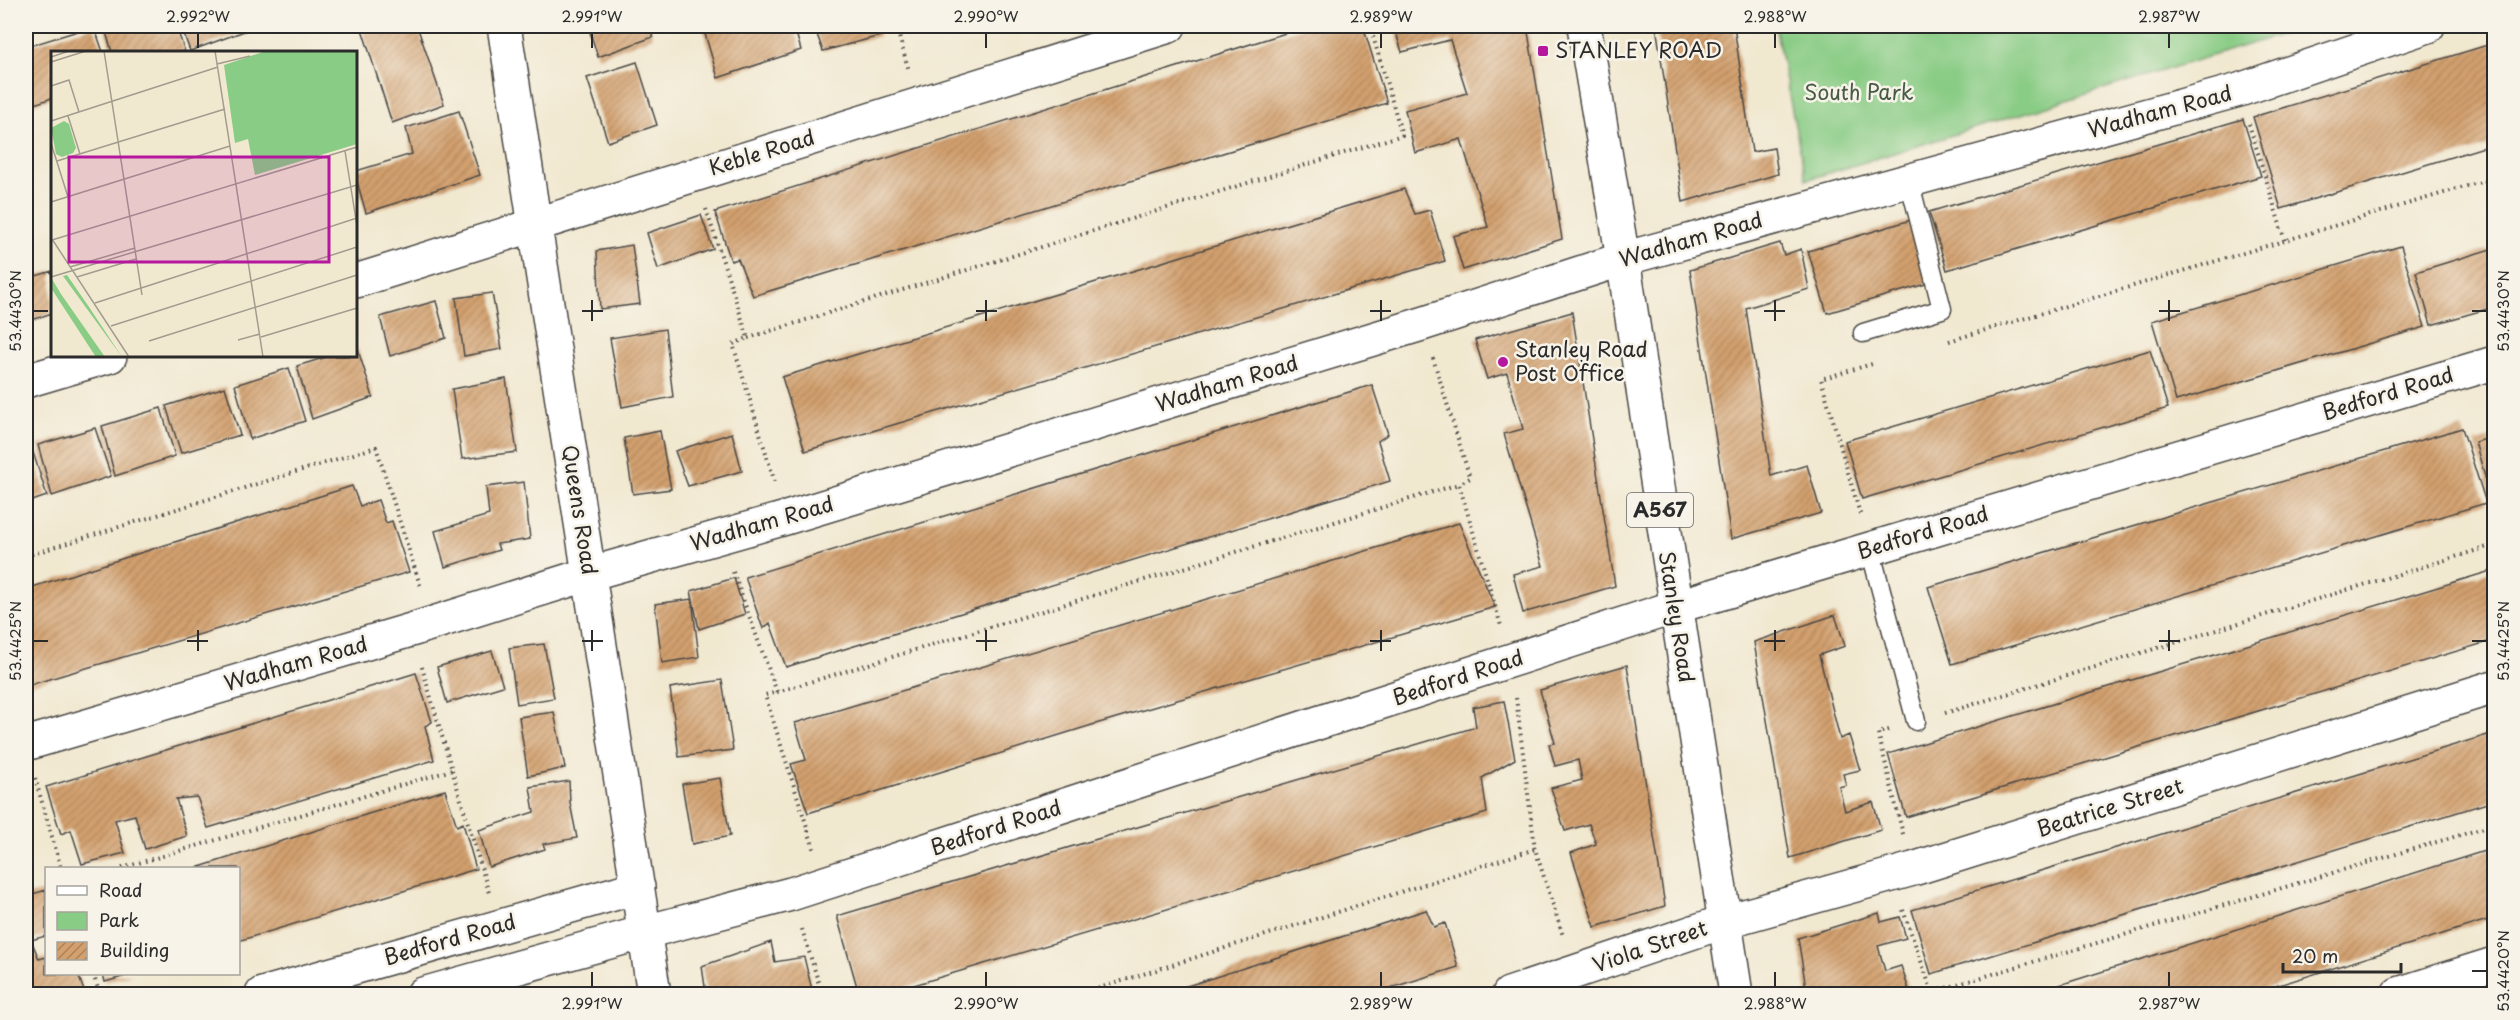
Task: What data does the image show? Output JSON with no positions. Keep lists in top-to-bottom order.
{
  "streets": {
    "street": [
      "Wadham Road",
      "Keble Road",
      "Bedford Road",
      "Queens Road",
      "A567",
      "Stanley Road",
      "Beatrice Street",
      "Viola Street"
    ]
  },
  "crossings": [
    ["Wadham Road", "Queens Road"],
    ["Wadham Road", "Stanley Road"],
    ["Keble Road", "Queens Road"],
    ["Bedford Road", "Queens Road"],
    ["Bedford Road", "Stanley Road"],
    ["Stanley Road", "Beatrice Street"],
    ["Stanley Road", "Viola Street"],
    ["Beatrice Street", "Viola Street"]
  ],
  "parks": ["South Park"],
  "places": {
    "transit": ["STANLEY ROAD"],
    "other": ["Stanley Road Post Office"]
  },
  "legend": ["Road", "Park", "Building"],
  "scale_bar": "20 m",
  "coordinates": [
    "2.992°W",
    "2.991°W",
    "2.990°W",
    "2.989°W",
    "2.988°W",
    "2.987°W",
    "53.4430°N",
    "53.4425°N",
    "53.4420°N"
  ]
}
